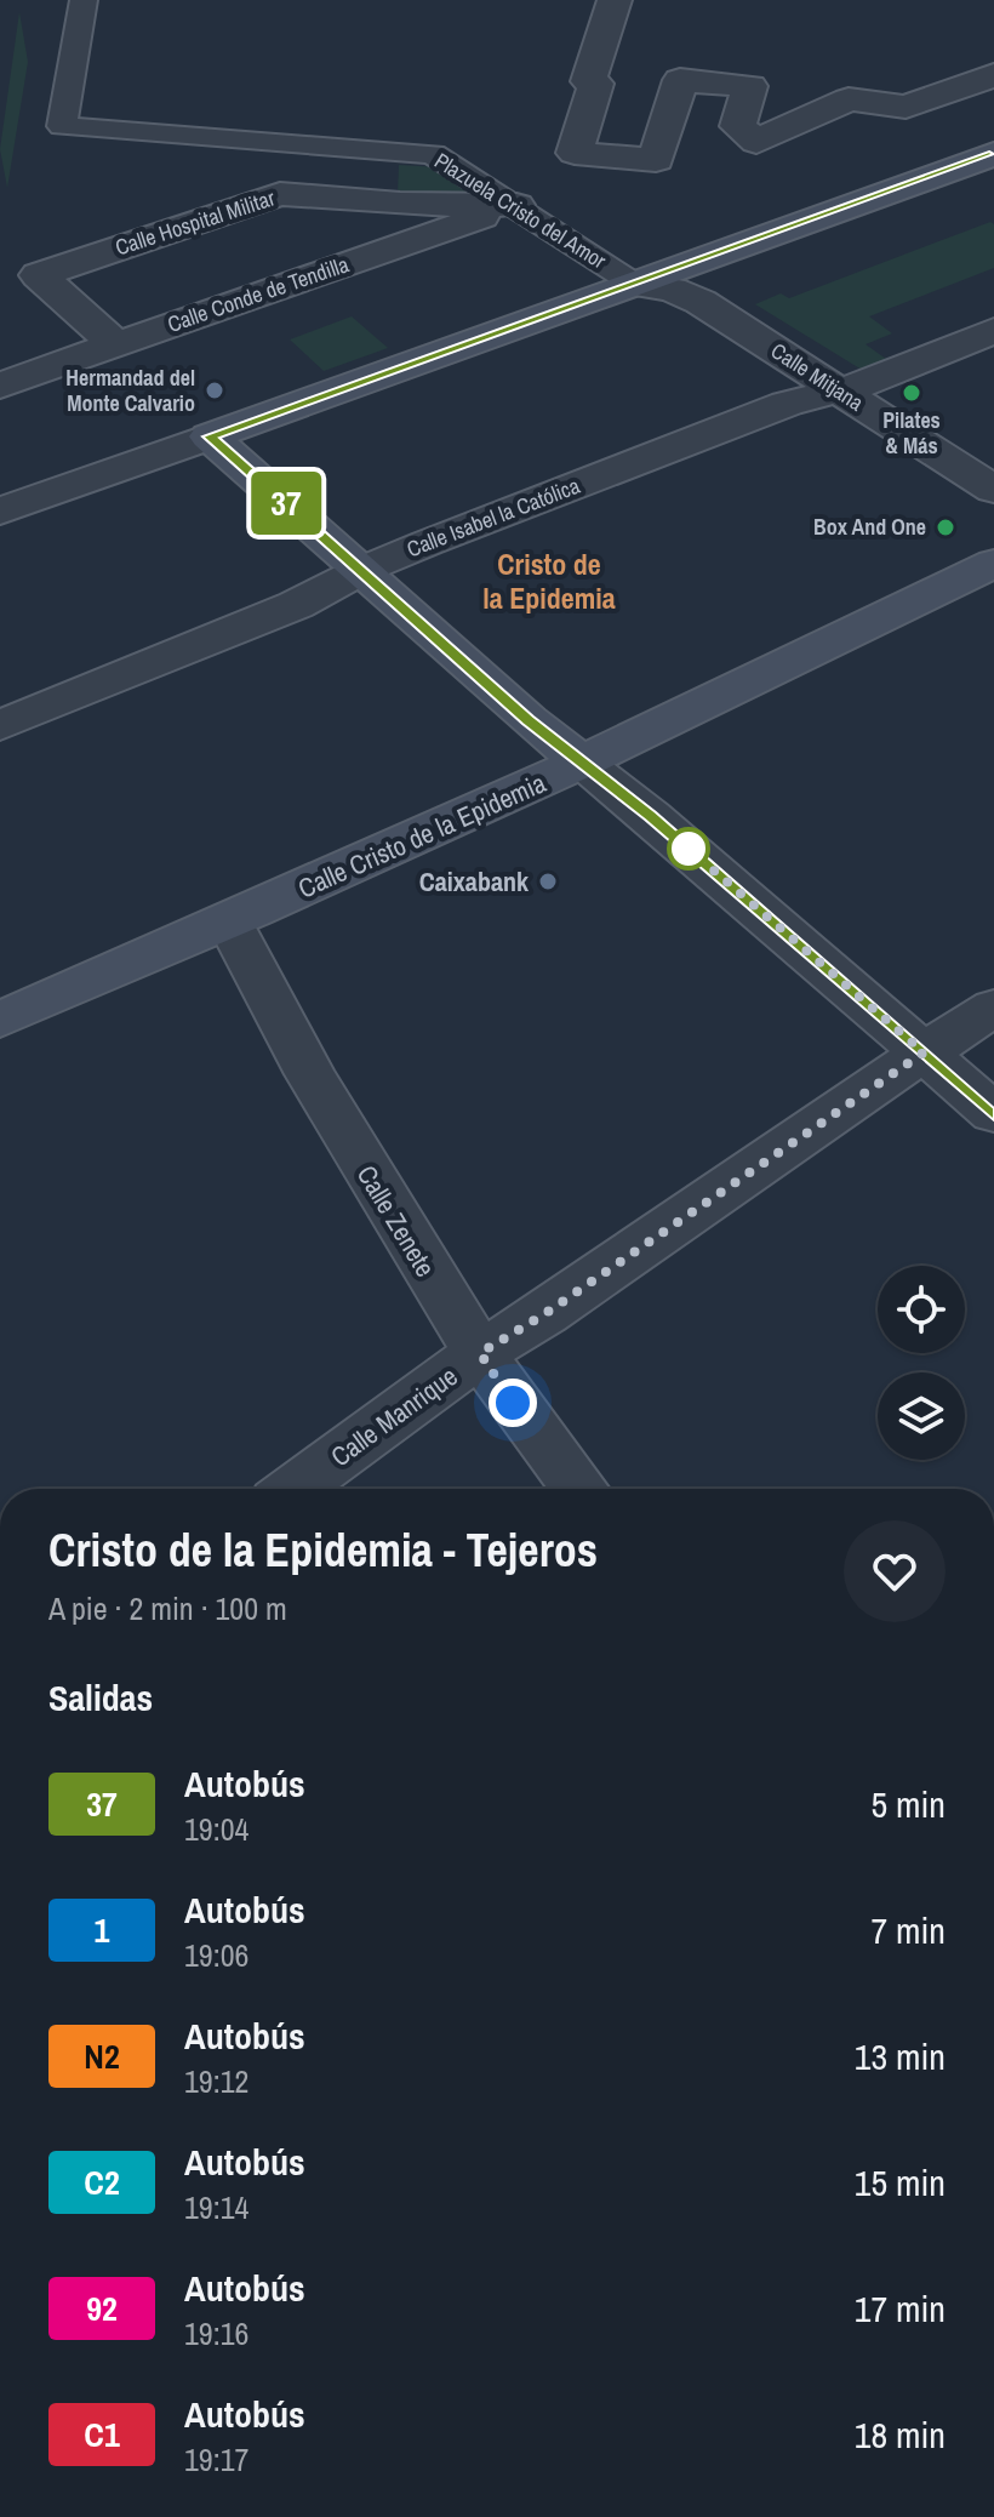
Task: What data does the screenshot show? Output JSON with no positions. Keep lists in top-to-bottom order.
{
  "streets": {
    "street": [
      "Calle Hospital Militar",
      "Calle Conde de Tendilla",
      "Calle Mitjana",
      "Calle Isabel la Católica",
      "Calle Cristo de la Epidemia",
      "Calle Zenete",
      "Calle Manrique"
    ],
    "lane": ["Plazuela Cristo del Amor"]
  },
  "crossings": [
    ["Plazuela Cristo del Amor", "Calle Hospital Militar"],
    ["Plazuela Cristo del Amor", "Calle Conde de Tendilla"],
    ["Plazuela Cristo del Amor", "Calle Mitjana"],
    ["Calle Hospital Militar", "Calle Conde de Tendilla"],
    ["Calle Mitjana", "Calle Isabel la Católica"],
    ["Calle Cristo de la Epidemia", "Calle Zenete"],
    ["Calle Zenete", "Calle Manrique"]
  ],
  "districts": ["Cristo de la Epidemia"],
  "places": [
    "Hermandad del Monte Calvario",
    "Pilates & Más",
    "Box And One",
    "Caixabank"
  ],
  "lines": ["bus line 37"],
  "page": {
    "on_map": "37",
    "heading": [
      ["Cristo de la Epidemia - Tejeros", "A pie · 2 min · 100 m"],
      "Salidas"
    ],
    "list": [
      {
        "mark": "37",
        "name": "Autobús",
        "note": "19:04",
        "value": "5 min"
      },
      {
        "mark": "1",
        "name": "Autobús",
        "note": "19:06",
        "value": "7 min"
      },
      {
        "mark": "N2",
        "name": "Autobús",
        "note": "19:12",
        "value": "13 min"
      },
      {
        "mark": "C2",
        "name": "Autobús",
        "note": "19:14",
        "value": "15 min"
      },
      {
        "mark": "92",
        "name": "Autobús",
        "note": "19:16",
        "value": "17 min"
      },
      {
        "mark": "C1",
        "name": "Autobús",
        "note": "19:17",
        "value": "18 min"
      }
    ]
  }
}
